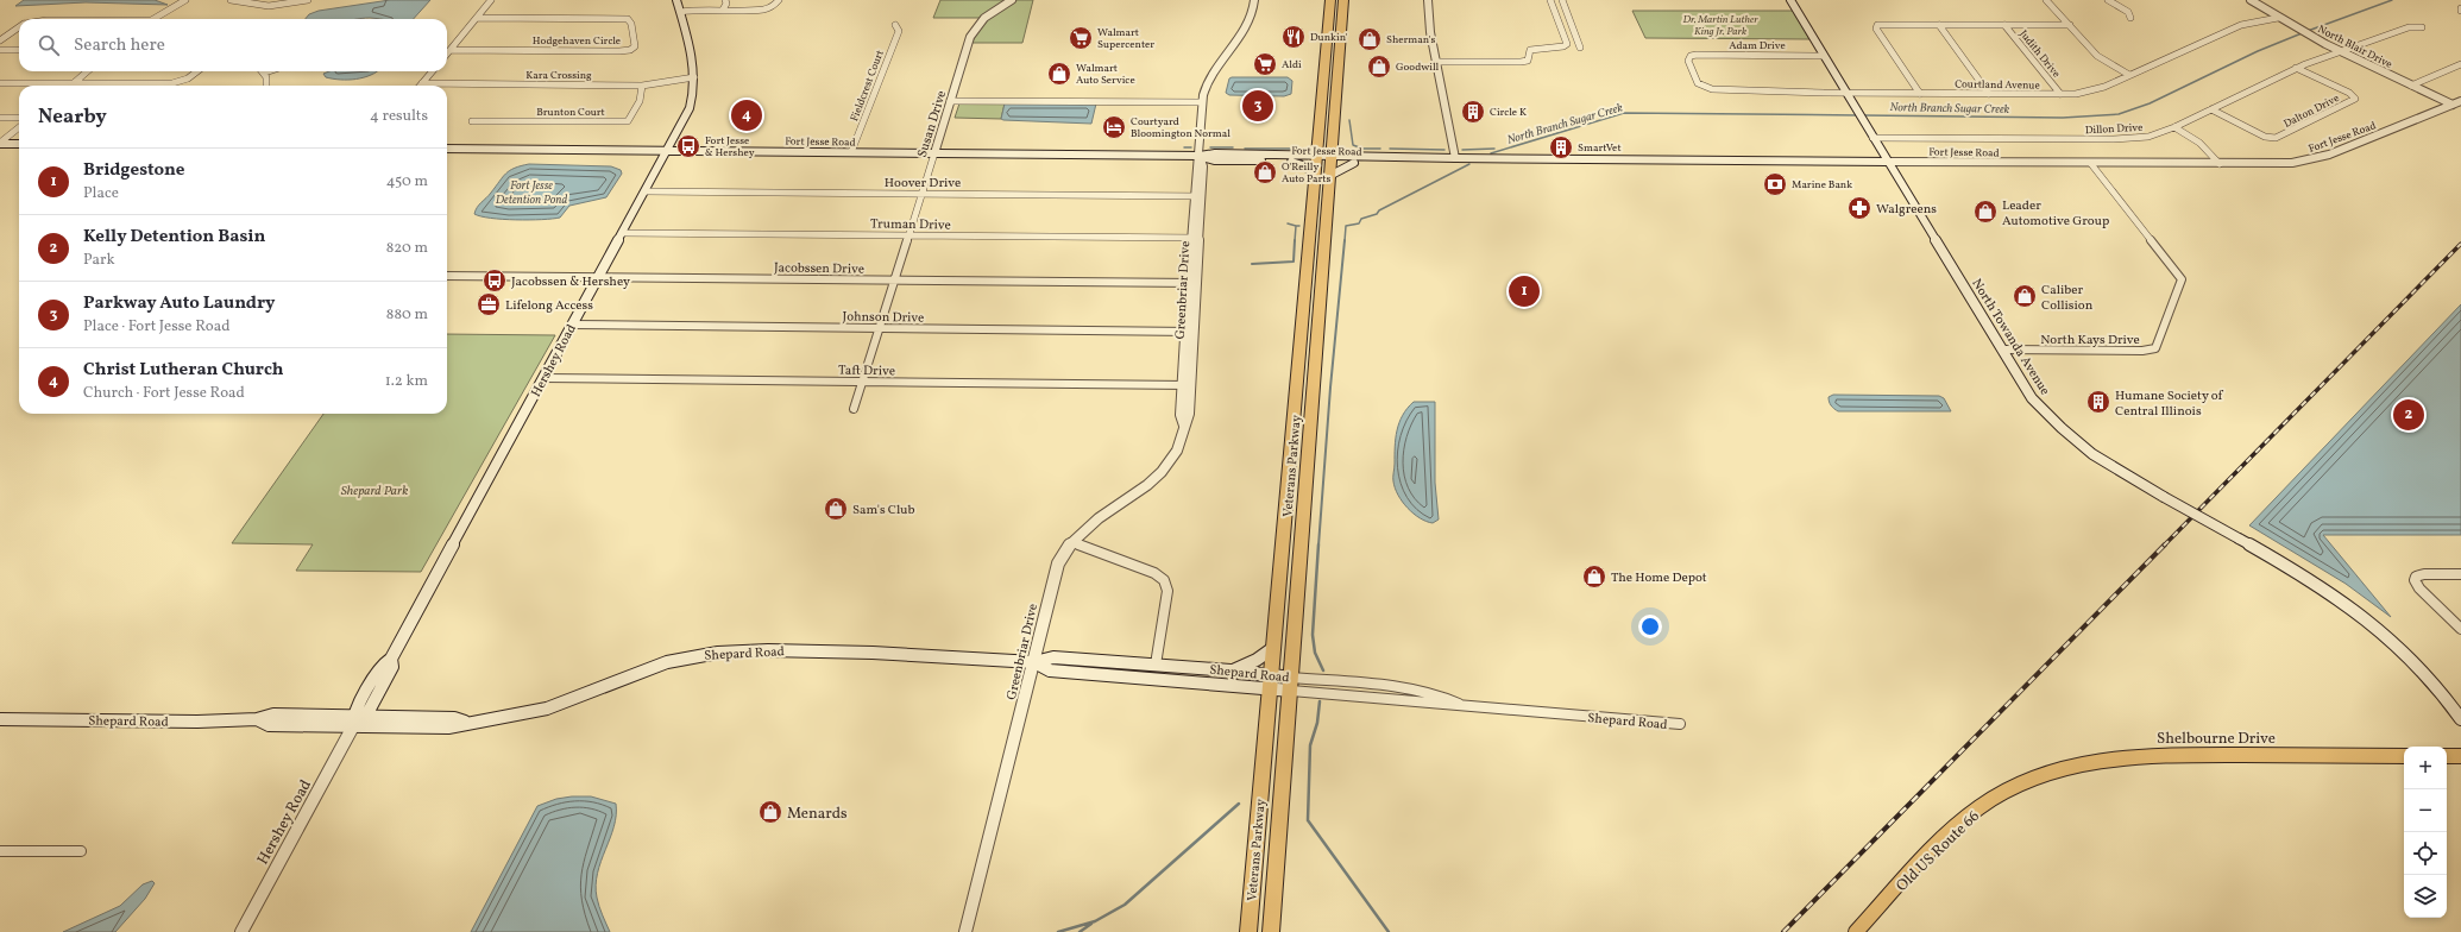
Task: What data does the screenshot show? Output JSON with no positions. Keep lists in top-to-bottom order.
{
  "streets": {
    "highway": ["Veterans Parkway"],
    "main road": [
      "Fort Jesse Road",
      "North Towanda Avenue",
      "Hershey Road",
      "Shepard Road",
      "Shelbourne Drive",
      "Old US Route 66"
    ],
    "street": [
      "Hodgehaven Circle",
      "Adam Drive",
      "North Blair Drive",
      "Judith Drive",
      "Kara Crossing",
      "Courtland Avenue",
      "Fieldcrest Court",
      "Dalton Drive",
      "Brunton Court",
      "Susan Drive",
      "Dillon Drive",
      "Hoover Drive",
      "Truman Drive",
      "Jacobssen Drive",
      "Greenbriar Drive",
      "Johnson Drive",
      "North Kays Drive",
      "Taft Drive"
    ]
  },
  "crossings": [
    ["Adam Drive", "Courtland Avenue"],
    ["Adam Drive", "North Towanda Avenue"],
    ["North Blair Drive", "Courtland Avenue"],
    ["North Blair Drive", "Dillon Drive"],
    ["North Blair Drive", "Fort Jesse Road"],
    ["Judith Drive", "Courtland Avenue"],
    ["Kara Crossing", "Brunton Court"],
    ["Kara Crossing", "Hershey Road"],
    ["Courtland Avenue", "North Towanda Avenue"],
    ["Fieldcrest Court", "Fort Jesse Road"],
    ["Dalton Drive", "Dillon Drive"],
    ["Susan Drive", "Fort Jesse Road"],
    ["Susan Drive", "Hoover Drive"],
    ["Susan Drive", "Truman Drive"],
    ["Susan Drive", "Jacobssen Drive"],
    ["Susan Drive", "Johnson Drive"],
    ["Susan Drive", "Taft Drive"],
    ["Dillon Drive", "North Towanda Avenue"],
    ["Fort Jesse Road", "Greenbriar Drive"],
    ["Fort Jesse Road", "North Towanda Avenue"],
    ["Fort Jesse Road", "North Kays Drive"],
    ["Fort Jesse Road", "Hershey Road"],
    ["Fort Jesse Road", "Veterans Parkway"],
    ["Hoover Drive", "Greenbriar Drive"],
    ["Hoover Drive", "Hershey Road"],
    ["Truman Drive", "Greenbriar Drive"],
    ["Truman Drive", "Hershey Road"],
    ["Jacobssen Drive", "Greenbriar Drive"],
    ["Jacobssen Drive", "Hershey Road"],
    ["Greenbriar Drive", "Johnson Drive"],
    ["Greenbriar Drive", "Taft Drive"],
    ["Greenbriar Drive", "Shepard Road"],
    ["Johnson Drive", "Hershey Road"],
    ["North Towanda Avenue", "North Kays Drive"],
    ["Hershey Road", "Taft Drive"],
    ["Hershey Road", "Shepard Road"],
    ["Veterans Parkway", "Shepard Road"],
    ["Shelbourne Drive", "Old US Route 66"]
  ],
  "water": ["North Branch Sugar Creek", "Fort Jesse Detention Pond"],
  "parks": ["Dr. Martin Luther King Jr. Park", "Shepard Park"],
  "places": {
    "restaurant": ["Dunkin'"],
    "supermarket": ["Walmart Supercenter", "Aldi"],
    "shop": [
      "Sherman's",
      "Goodwill",
      "Walmart Auto Service",
      "O'Reilly Auto Parts",
      "Leader Automotive Group",
      "Caliber Collision",
      "Sam's Club",
      "The Home Depot",
      "Menards"
    ],
    "building": ["Circle K", "SmartVet", "Humane Society of Central Illinois"],
    "hotel": ["Courtyard Bloomington Normal"],
    "bus stop": ["Fort Jesse & Hershey", "Jacobssen & Hershey"],
    "bank": ["Marine Bank"],
    "pharmacy": ["Walgreens"],
    "office": ["Lifelong Access"]
  },
  "page": {
    "search": "Search here",
    "heading": ["Nearby", "4 results"],
    "pins": [
      "3",
      "4",
      "1",
      "2"
    ],
    "list": [
      {
        "mark": "1",
        "name": "Bridgestone",
        "note": "Place",
        "value": "450 m"
      },
      {
        "mark": "2",
        "name": "Kelly Detention Basin",
        "note": "Park",
        "value": "820 m"
      },
      {
        "mark": "3",
        "name": "Parkway Auto Laundry",
        "note": "Place · Fort Jesse Road",
        "value": "880 m"
      },
      {
        "mark": "4",
        "name": "Christ Lutheran Church",
        "note": "Church · Fort Jesse Road",
        "value": "1.2 km"
      }
    ],
    "map_buttons": ["+", "−"]
  }
}
